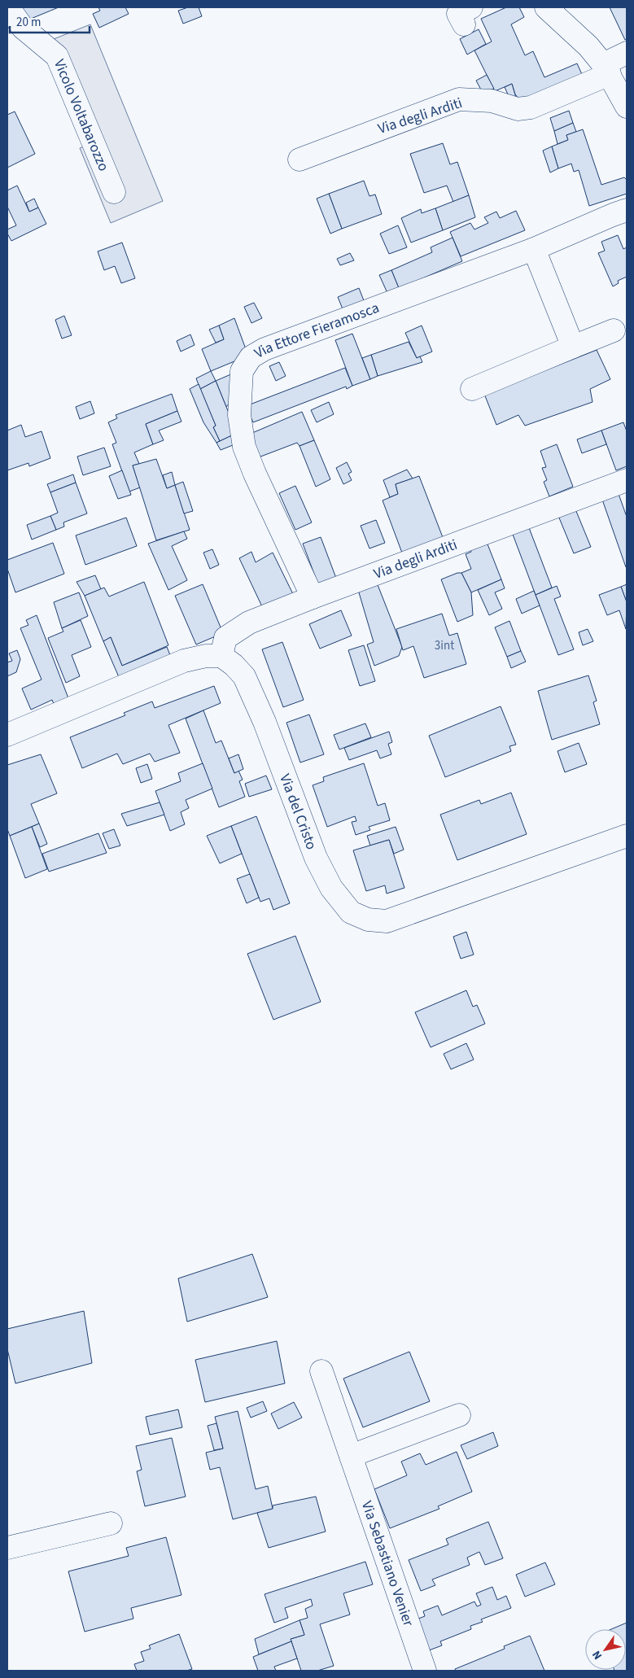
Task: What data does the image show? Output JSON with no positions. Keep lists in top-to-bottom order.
{
  "streets": {
    "street": [
      "Vicolo Voltabarozzo",
      "Via degli Arditi",
      "Via Ettore Fieramosca",
      "Via del Cristo",
      "Via Sebastiano Venier"
    ]
  },
  "crossings": [
    ["Via degli Arditi", "Via Ettore Fieramosca"],
    ["Via degli Arditi", "Via del Cristo"]
  ],
  "house_numbers": ["3int"],
  "scale_bar": "20 m",
  "north": "bottom left"
}
